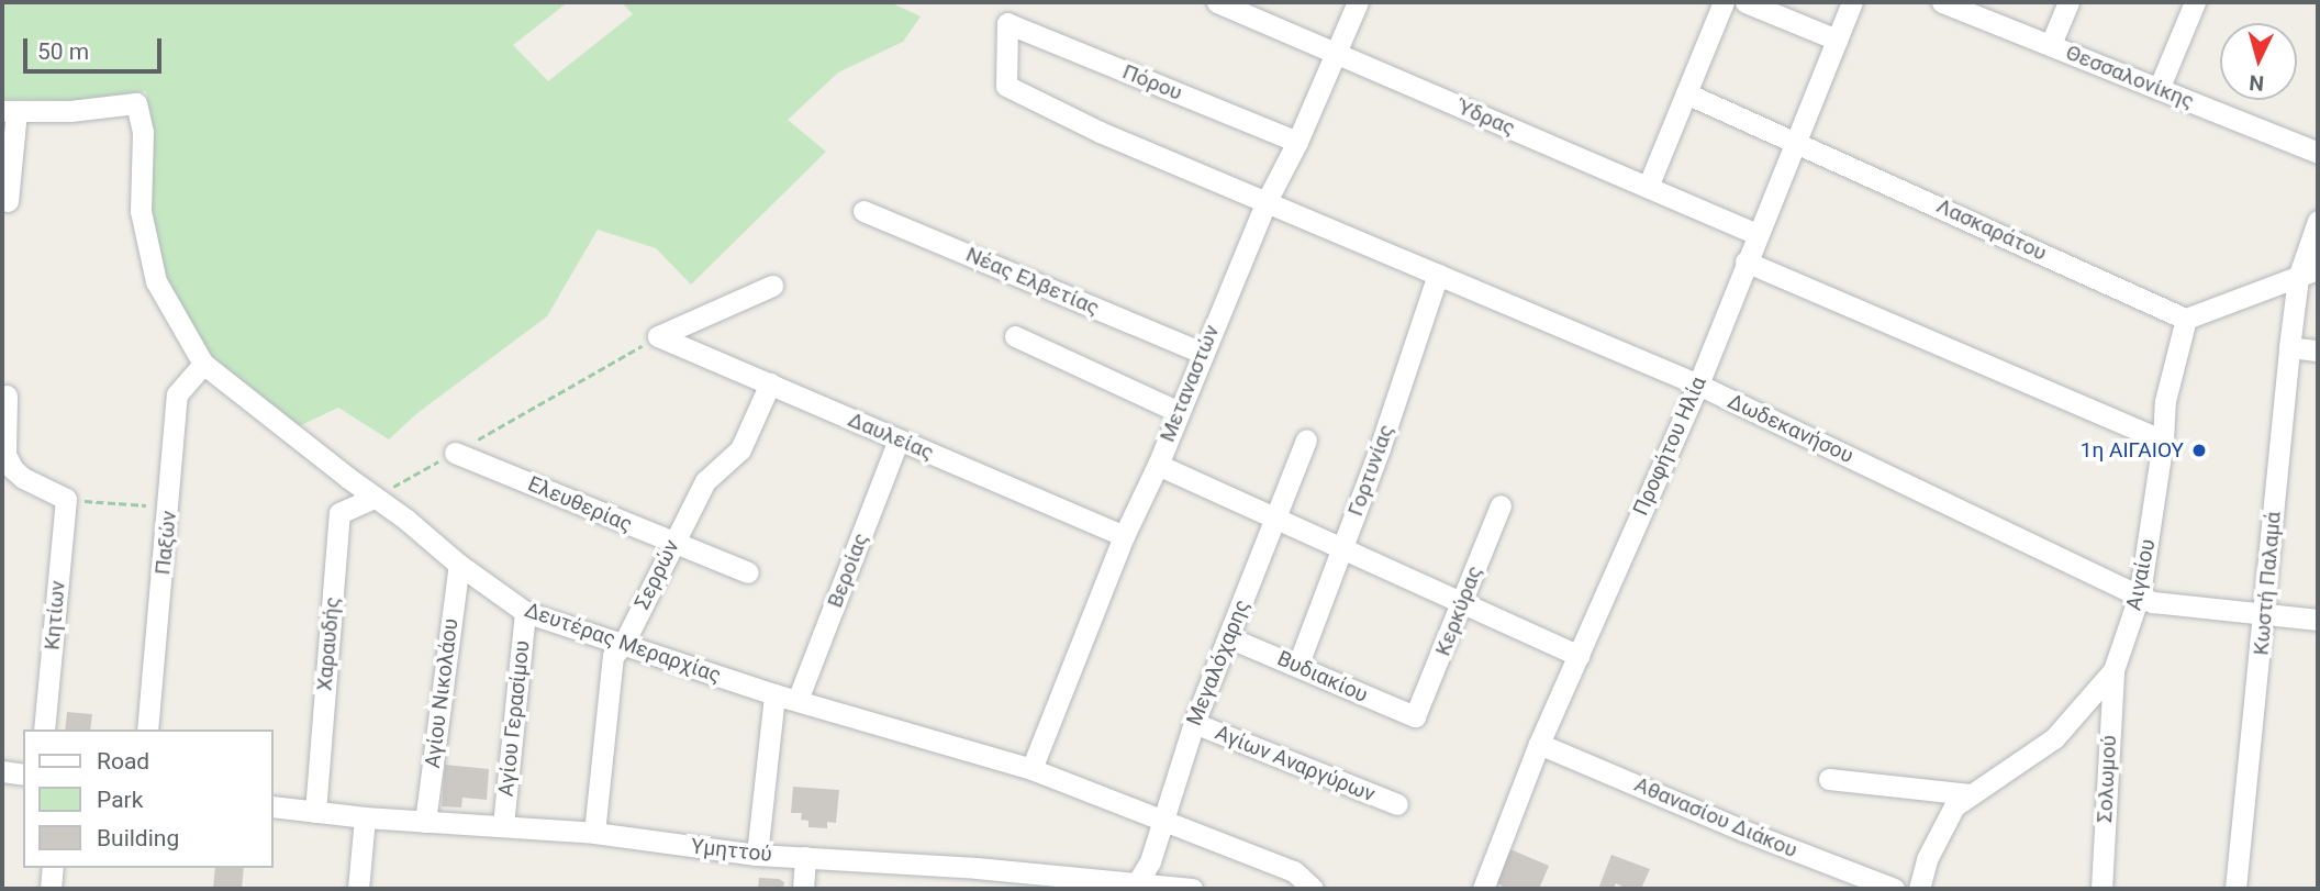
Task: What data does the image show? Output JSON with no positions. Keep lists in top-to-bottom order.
{
  "streets": {
    "street": [
      "Θεσσαλονίκης",
      "Πόρου",
      "Ύδρας",
      "Λασκαράτου",
      "Νέας Ελβετίας",
      "Μεταναστών",
      "Δωδεκανήσου",
      "Δαυλείας",
      "Προφήτου Ηλία",
      "Γορτυνίας",
      "Ελευθερίας",
      "Παξών",
      "Βεροίας",
      "Σερρών",
      "Αιγαίου",
      "Κωστή Παλαμά",
      "Κερκύρας",
      "Κητίων",
      "Δευτέρας Μεραρχίας",
      "Χαραυδής",
      "Μεγαλόχαρης",
      "Βυδιακίου",
      "Αγίου Νικολάου",
      "Αγίου Γερασίμου",
      "Αγίων Αναργύρων",
      "Σολωμού",
      "Αθανασίου Διάκου",
      "Υμηττού"
    ]
  },
  "crossings": [
    ["Πόρου", "Μεταναστών"],
    ["Πόρου", "Δωδεκανήσου"],
    ["Ύδρας", "Μεταναστών"],
    ["Ύδρας", "Προφήτου Ηλία"],
    ["Λασκαράτου", "Προφήτου Ηλία"],
    ["Λασκαράτου", "Αιγαίου"],
    ["Νέας Ελβετίας", "Μεταναστών"],
    ["Μεταναστών", "Δωδεκανήσου"],
    ["Μεταναστών", "Δαυλείας"],
    ["Μεταναστών", "Δευτέρας Μεραρχίας"],
    ["Δωδεκανήσου", "Προφήτου Ηλία"],
    ["Δωδεκανήσου", "Γορτυνίας"],
    ["Δωδεκανήσου", "Αιγαίου"],
    ["Δωδεκανήσου", "Κωστή Παλαμά"],
    ["Δαυλείας", "Βεροίας"],
    ["Δαυλείας", "Σερρών"],
    ["Προφήτου Ηλία", "Αθανασίου Διάκου"],
    ["Γορτυνίας", "Βυδιακίου"],
    ["Ελευθερίας", "Σερρών"],
    ["Παξών", "Δευτέρας Μεραρχίας"],
    ["Βεροίας", "Δευτέρας Μεραρχίας"],
    ["Σερρών", "Δευτέρας Μεραρχίας"],
    ["Σερρών", "Υμηττού"],
    ["Αιγαίου", "Σολωμού"],
    ["Κερκύρας", "Βυδιακίου"],
    ["Δευτέρας Μεραρχίας", "Χαραυδής"],
    ["Δευτέρας Μεραρχίας", "Μεγαλόχαρης"],
    ["Δευτέρας Μεραρχίας", "Αγίου Νικολάου"],
    ["Δευτέρας Μεραρχίας", "Αγίου Γερασίμου"],
    ["Χαραυδής", "Υμηττού"],
    ["Μεγαλόχαρης", "Βυδιακίου"],
    ["Μεγαλόχαρης", "Αγίων Αναργύρων"],
    ["Μεγαλόχαρης", "Υμηττού"],
    ["Αγίου Νικολάου", "Υμηττού"],
    ["Αγίου Γερασίμου", "Υμηττού"]
  ],
  "places": ["1η ΑΙΓΑΙΟΥ"],
  "legend": ["Road", "Park", "Building"],
  "scale_bar": "50 m",
  "north": "bottom"
}
